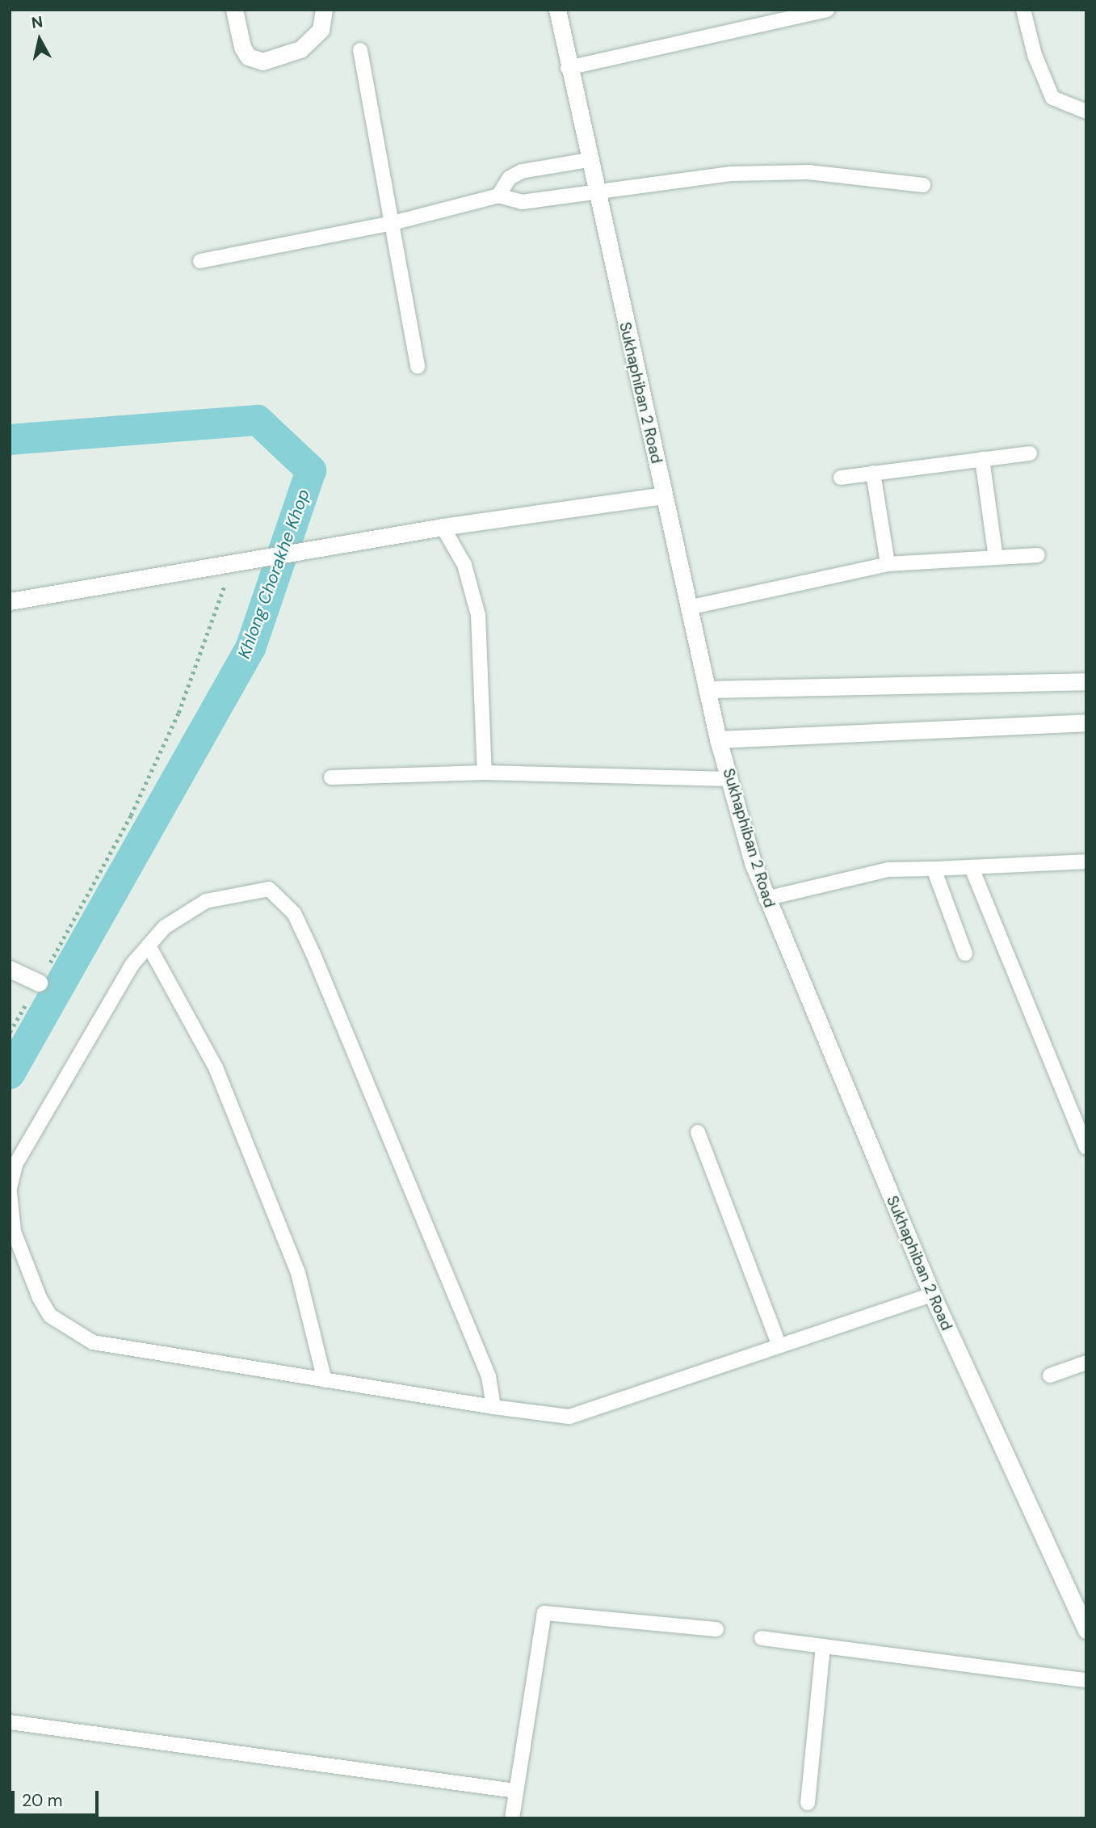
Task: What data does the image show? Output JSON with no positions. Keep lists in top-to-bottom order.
{
  "streets": {
    "street": ["Sukhaphiban 2 Road"]
  },
  "water": ["Khlong Chorakhe Khop"],
  "scale_bar": "20 m",
  "north": "top"
}
